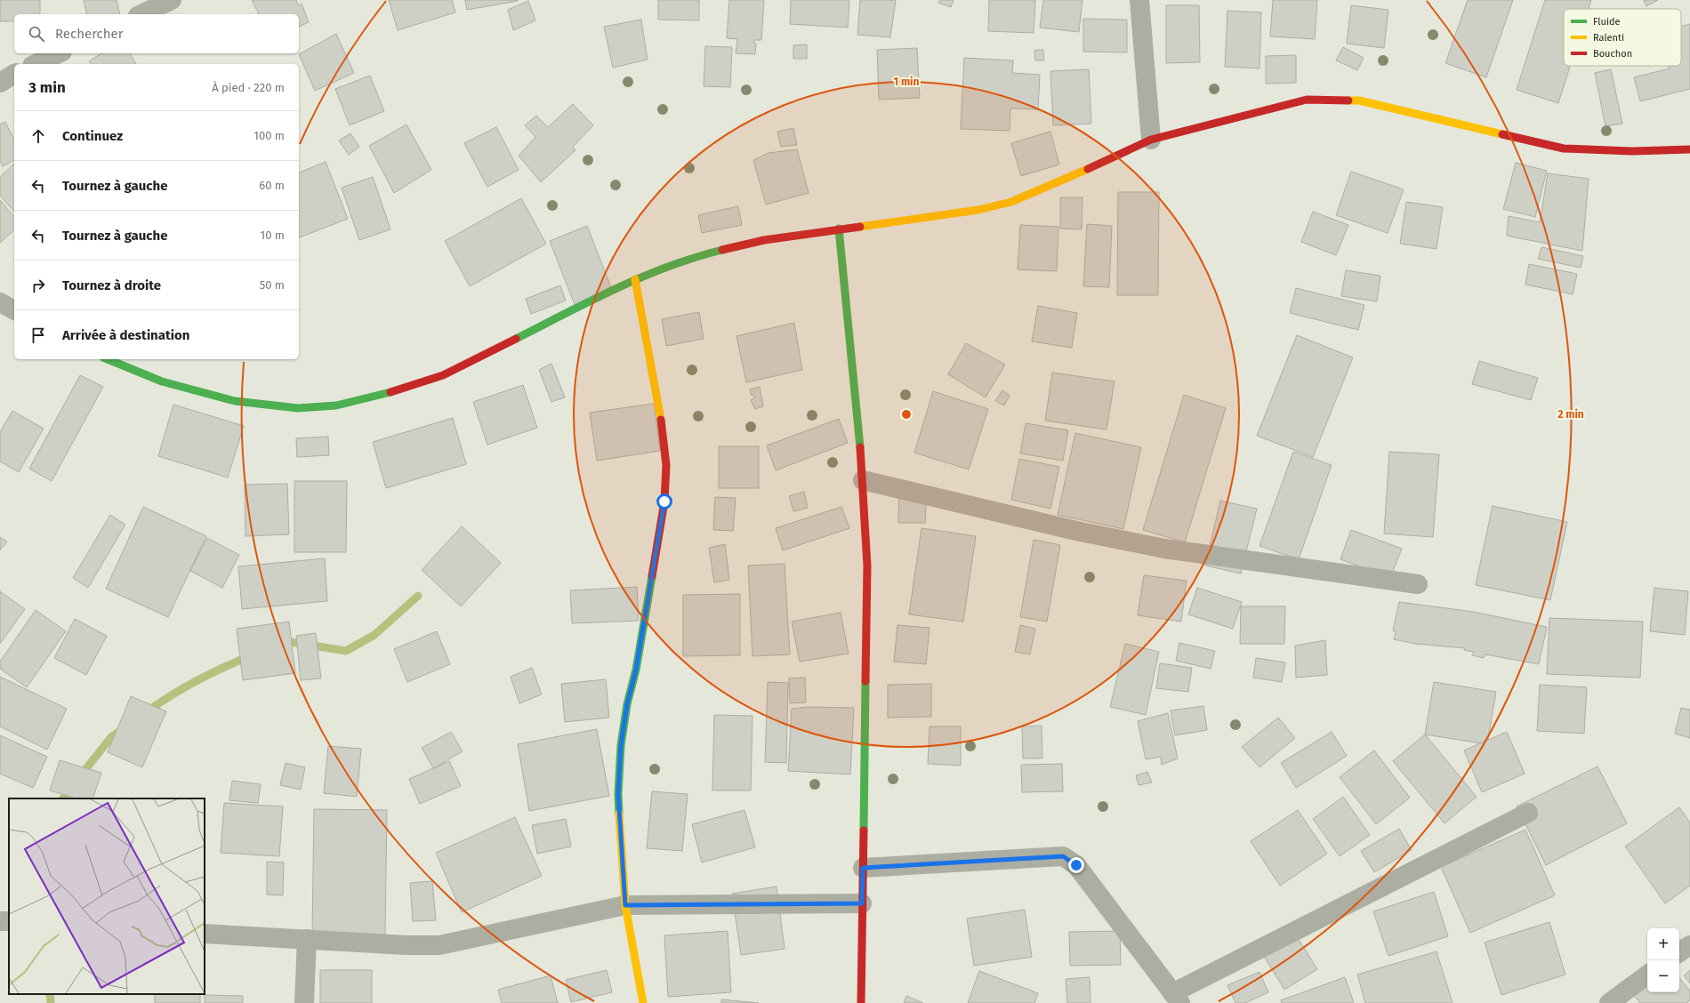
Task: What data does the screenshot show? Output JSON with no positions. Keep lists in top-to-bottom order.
{
  "legend": ["Fluide", "Ralenti", "Bouchon"],
  "page": {
    "search": "Rechercher",
    "heading": ["3 min", "À pied · 220 m"],
    "list": [
      ["Continuez", "100 m"],
      ["Tournez à gauche", "60 m"],
      ["Tournez à gauche", "10 m"],
      ["Tournez à droite", "50 m"],
      "Arrivée à destination"
    ],
    "map_buttons": ["+", "−"]
  },
  "rings": ["1 min", "2 min"]
}
